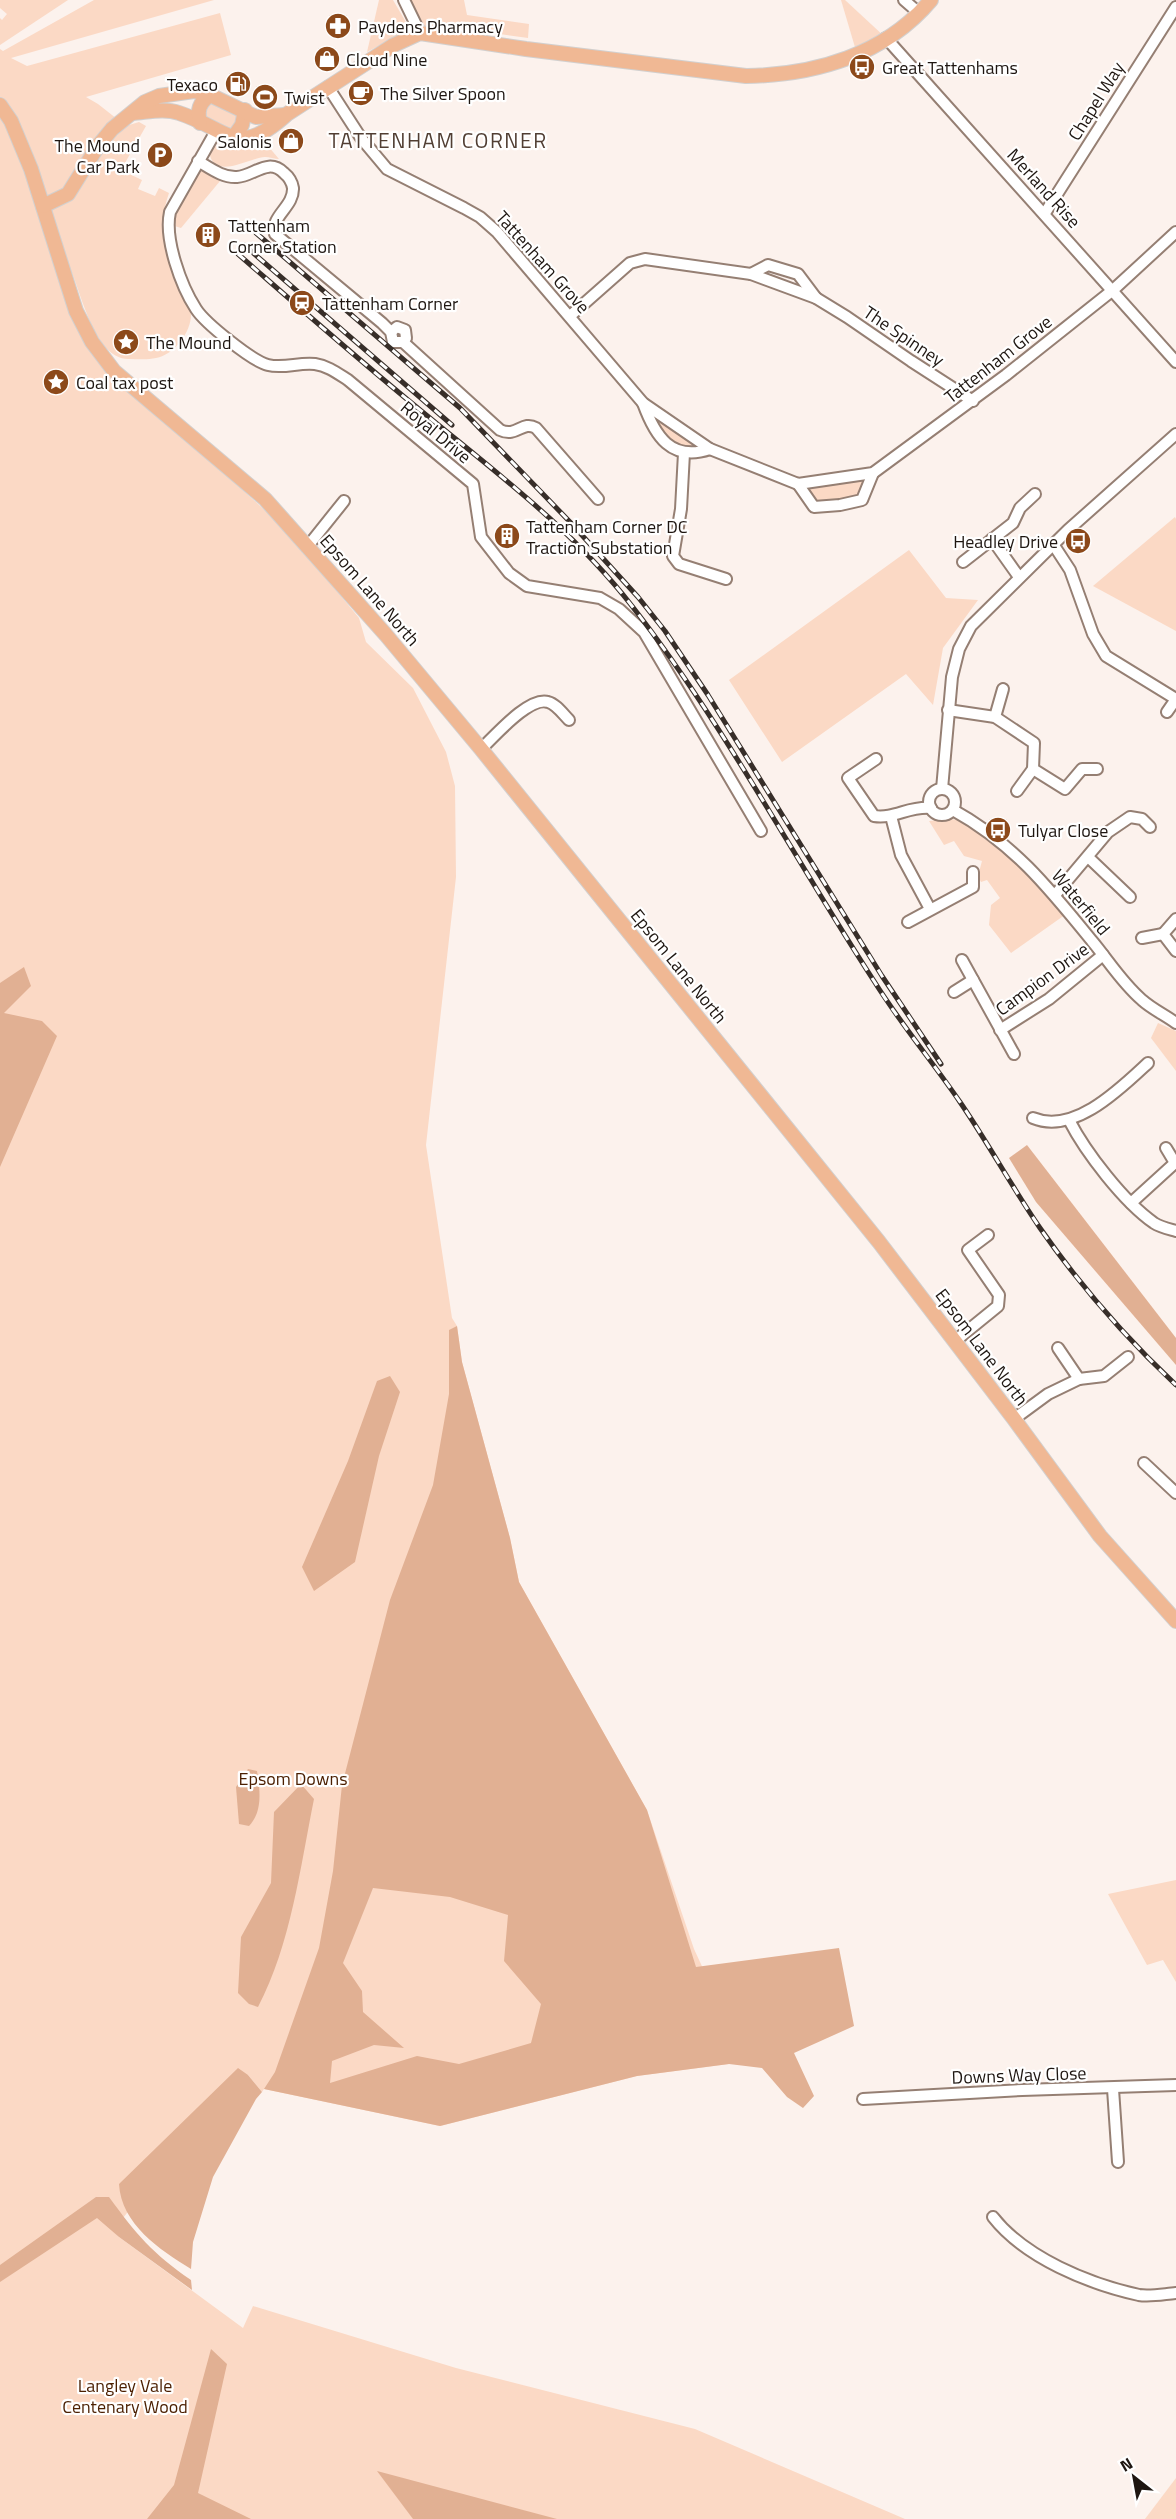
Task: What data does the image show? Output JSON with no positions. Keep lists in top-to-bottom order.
{
  "streets": {
    "main road": ["Epsom Lane North"],
    "street": [
      "Chapel Way",
      "Merland Rise",
      "Tattenham Grove",
      "The Spinney",
      "Royal Drive",
      "Waterfield",
      "Campion Drive",
      "Downs Way Close"
    ]
  },
  "crossings": [
    ["Chapel Way", "Merland Rise"],
    ["Merland Rise", "Tattenham Grove"],
    ["Tattenham Grove", "The Spinney"],
    ["Waterfield", "Campion Drive"]
  ],
  "districts": ["TATTENHAM CORNER"],
  "parks": ["Epsom Downs", "Langley Vale Centenary Wood"],
  "places": {
    "pharmacy": ["Paydens Pharmacy"],
    "shop": ["Cloud Nine", "Salonis"],
    "bus stop": ["Great Tattenhams", "Headley Drive", "Tulyar Close"],
    "fuel station": ["Texaco"],
    "cafe": ["The Silver Spoon"],
    "sports": ["Twist"],
    "parking": ["The Mound Car Park"],
    "building": ["Tattenham Corner Station", "Tattenham Corner DC Traction Substation"],
    "station": ["Tattenham Corner"],
    "place": ["The Mound", "Coal tax post"]
  },
  "north": "top left"
}
